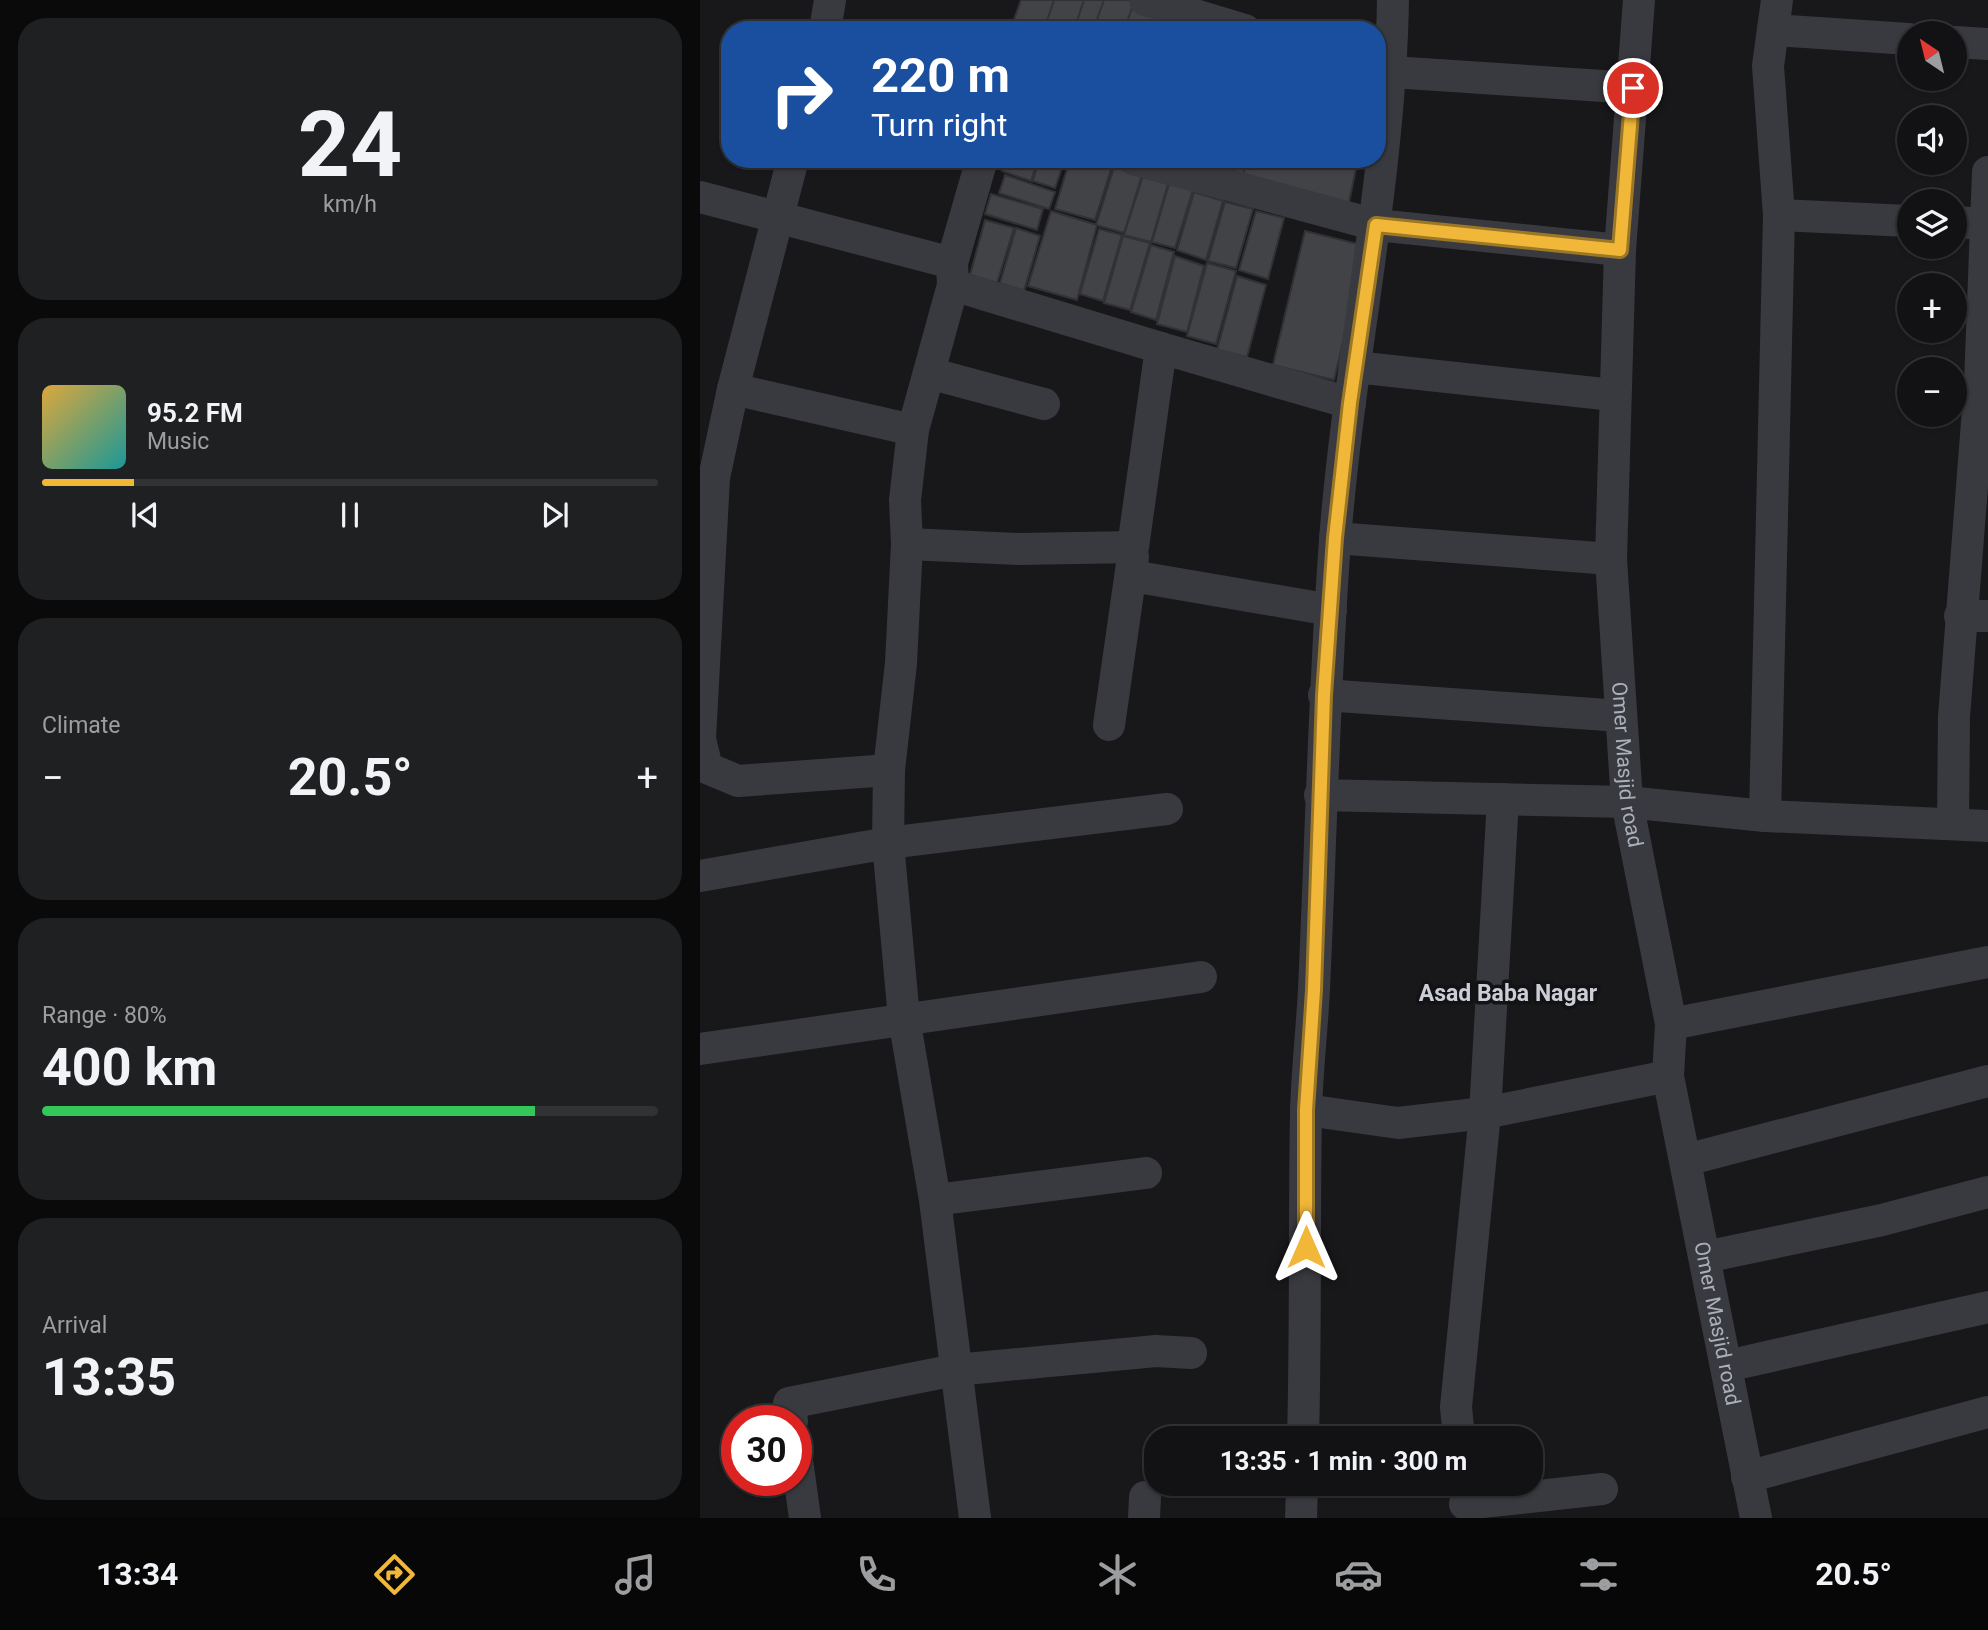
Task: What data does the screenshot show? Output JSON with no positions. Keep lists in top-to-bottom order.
{
  "streets": {
    "street": ["Omer Masjid road"]
  },
  "districts": ["Asad Baba Nagar"],
  "north": "top left",
  "page": {
    "tile": [
      ["24", "km/h"],
      "Climate",
      ["Range · 80%", "400 km"],
      ["Arrival", "13:35"]
    ],
    "map_buttons": ["+", "−"],
    "turn": ["220 m", "Turn right"],
    "song": ["95.2 FM", "Music"],
    "heat": ["−", "20.5°", "+"],
    "limit": "30",
    "trip": "13:35 · 1 min · 300 m",
    "tabs": ["13:34", "20.5°"]
  }
}
